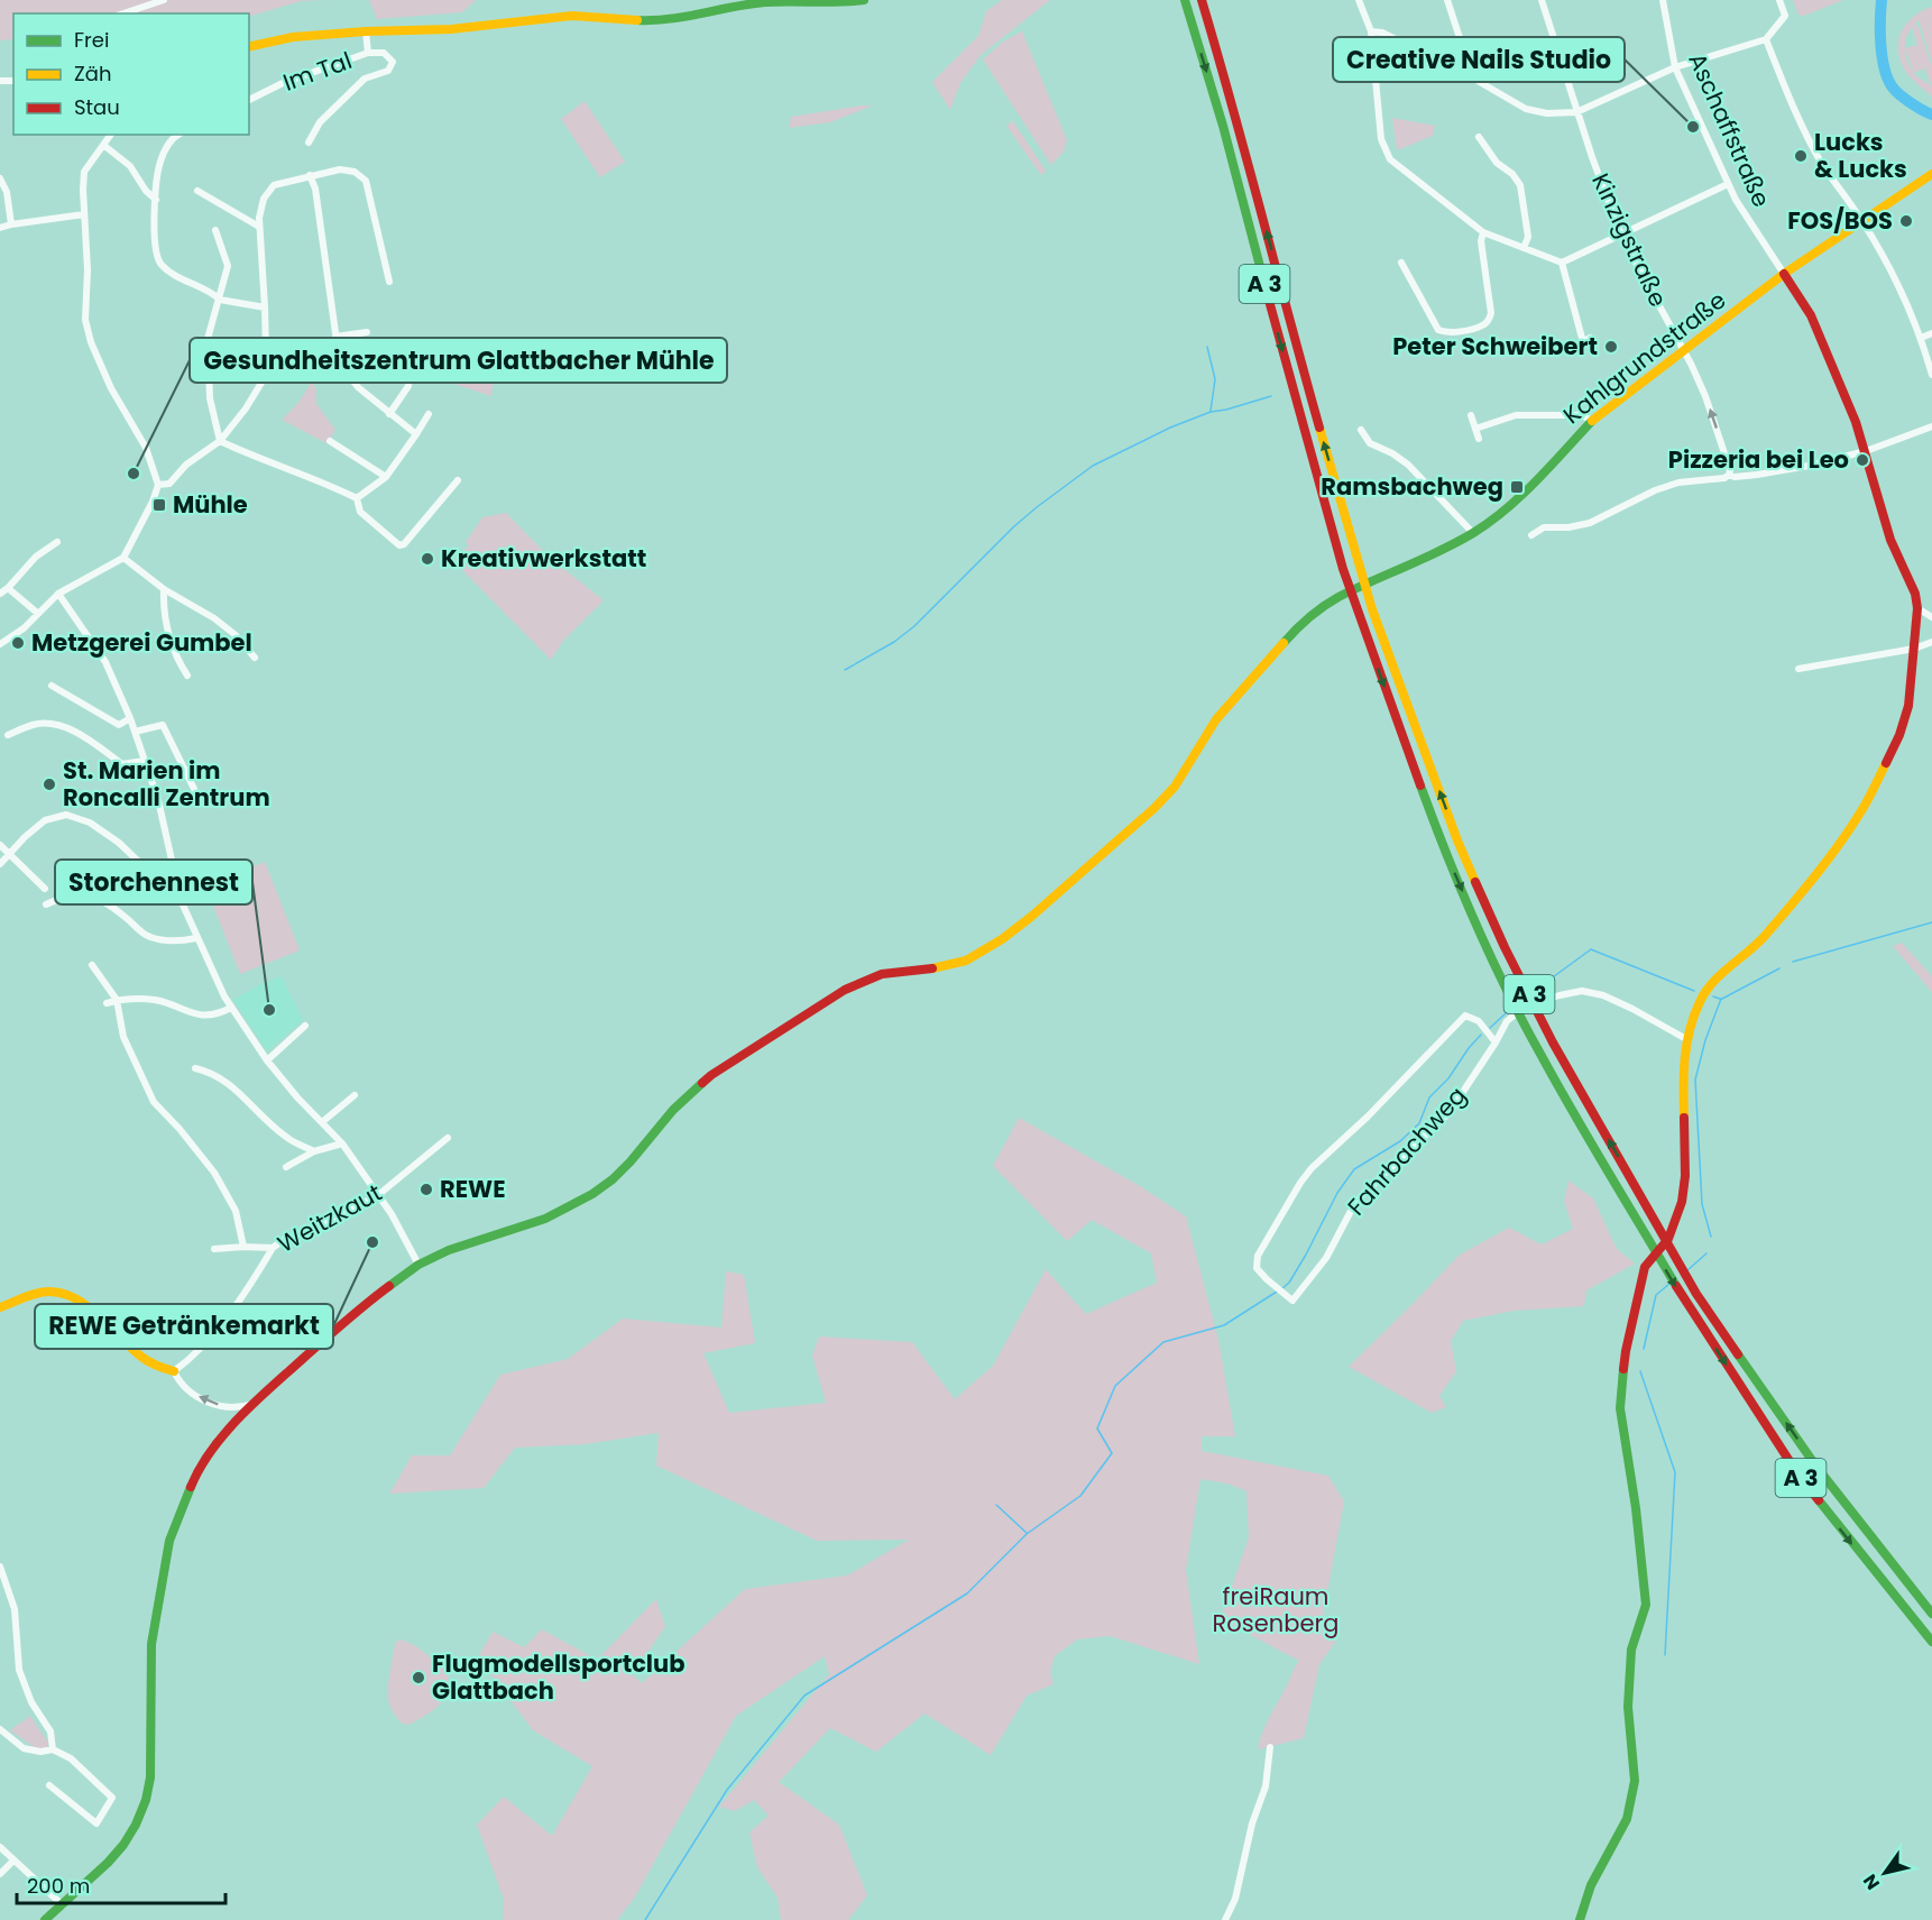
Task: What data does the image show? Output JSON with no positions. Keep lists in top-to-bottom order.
{
  "streets": {
    "main road": ["Aschaffstraße", "A 3", "Kahlgrundstraße"],
    "street": [
      "Im Tal",
      "Kinzigstraße",
      "Fahrbachweg",
      "Weitzkaut"
    ]
  },
  "crossings": [
    ["Aschaffstraße", "Kahlgrundstraße"],
    ["Aschaffstraße", "Fahrbachweg"],
    ["Kinzigstraße", "Kahlgrundstraße"]
  ],
  "parks": ["freiRaum Rosenberg"],
  "places": {
    "other": [
      "Creative Nails Studio",
      "Lucks & Lucks",
      "FOS/BOS",
      "Peter Schweibert",
      "Pizzeria bei Leo",
      "Gesundheitszentrum Glattbacher Mühle",
      "Kreativwerkstatt",
      "Metzgerei Gumbel",
      "St. Marien im Roncalli Zentrum",
      "Storchennest",
      "REWE",
      "REWE Getränkemarkt",
      "Flugmodellsportclub Glattbach"
    ],
    "transit": ["Ramsbachweg", "Mühle"]
  },
  "legend": ["Frei", "Zäh", "Stau"],
  "scale_bar": "200 m",
  "north": "bottom left"
}
